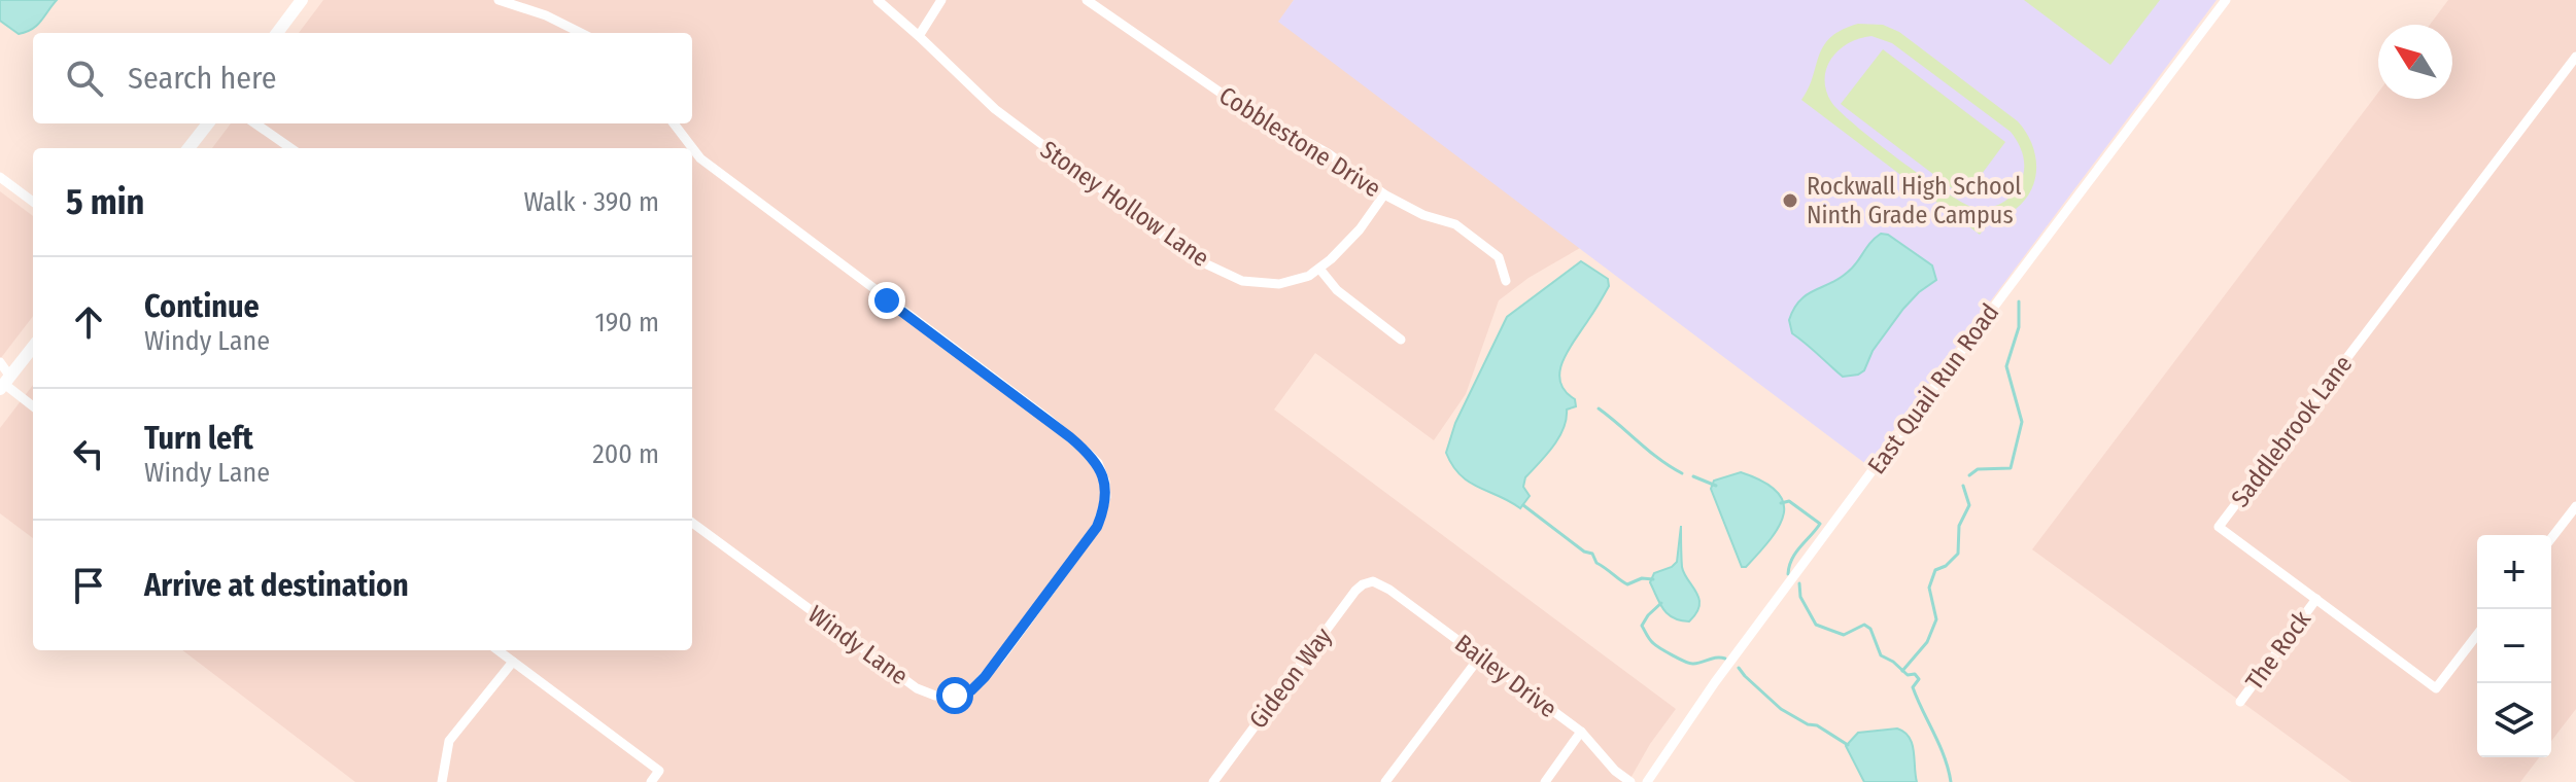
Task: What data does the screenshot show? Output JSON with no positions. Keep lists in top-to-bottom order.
{
  "streets": {
    "street": [
      "Cobblestone Drive",
      "Stoney Hollow Lane",
      "East Quail Run Road",
      "Saddlebrook Lane",
      "Windy Lane",
      "The Rock",
      "Bailey Drive",
      "Gideon Way"
    ]
  },
  "crossings": [
    ["Cobblestone Drive", "Stoney Hollow Lane"],
    ["Saddlebrook Lane", "The Rock"],
    ["Bailey Drive", "Gideon Way"]
  ],
  "places": ["Rockwall High School Ninth Grade Campus"],
  "north": "top left",
  "page": {
    "search": "Search here",
    "heading": ["5 min", "Walk · 390 m"],
    "list": [
      ["Continue", "Windy Lane", "190 m"],
      ["Turn left", "Windy Lane", "200 m"],
      "Arrive at destination"
    ],
    "map_buttons": ["+", "−"]
  }
}
